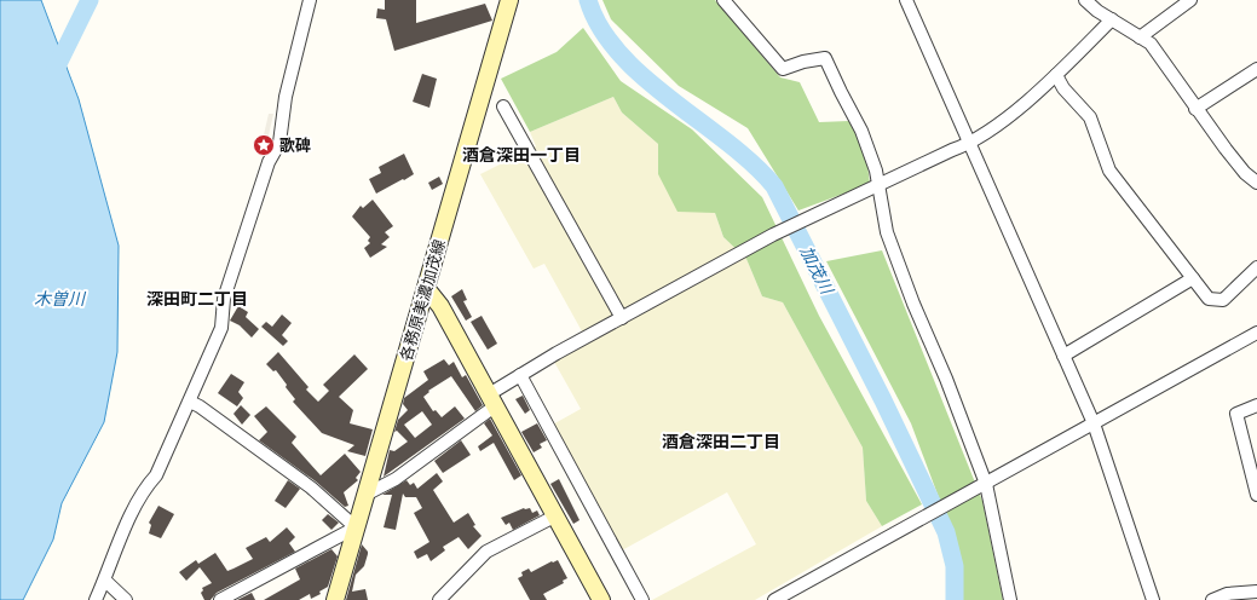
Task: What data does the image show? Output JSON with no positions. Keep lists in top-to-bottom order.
{
  "streets": {
    "main road": ["各務原美濃加茂線"]
  },
  "districts": ["酒倉深田一丁目", "深田町二丁目", "酒倉深田二丁目"],
  "water": ["加茂川", "木曽川"],
  "places": {
    "place": ["歌碑"]
  }
}
